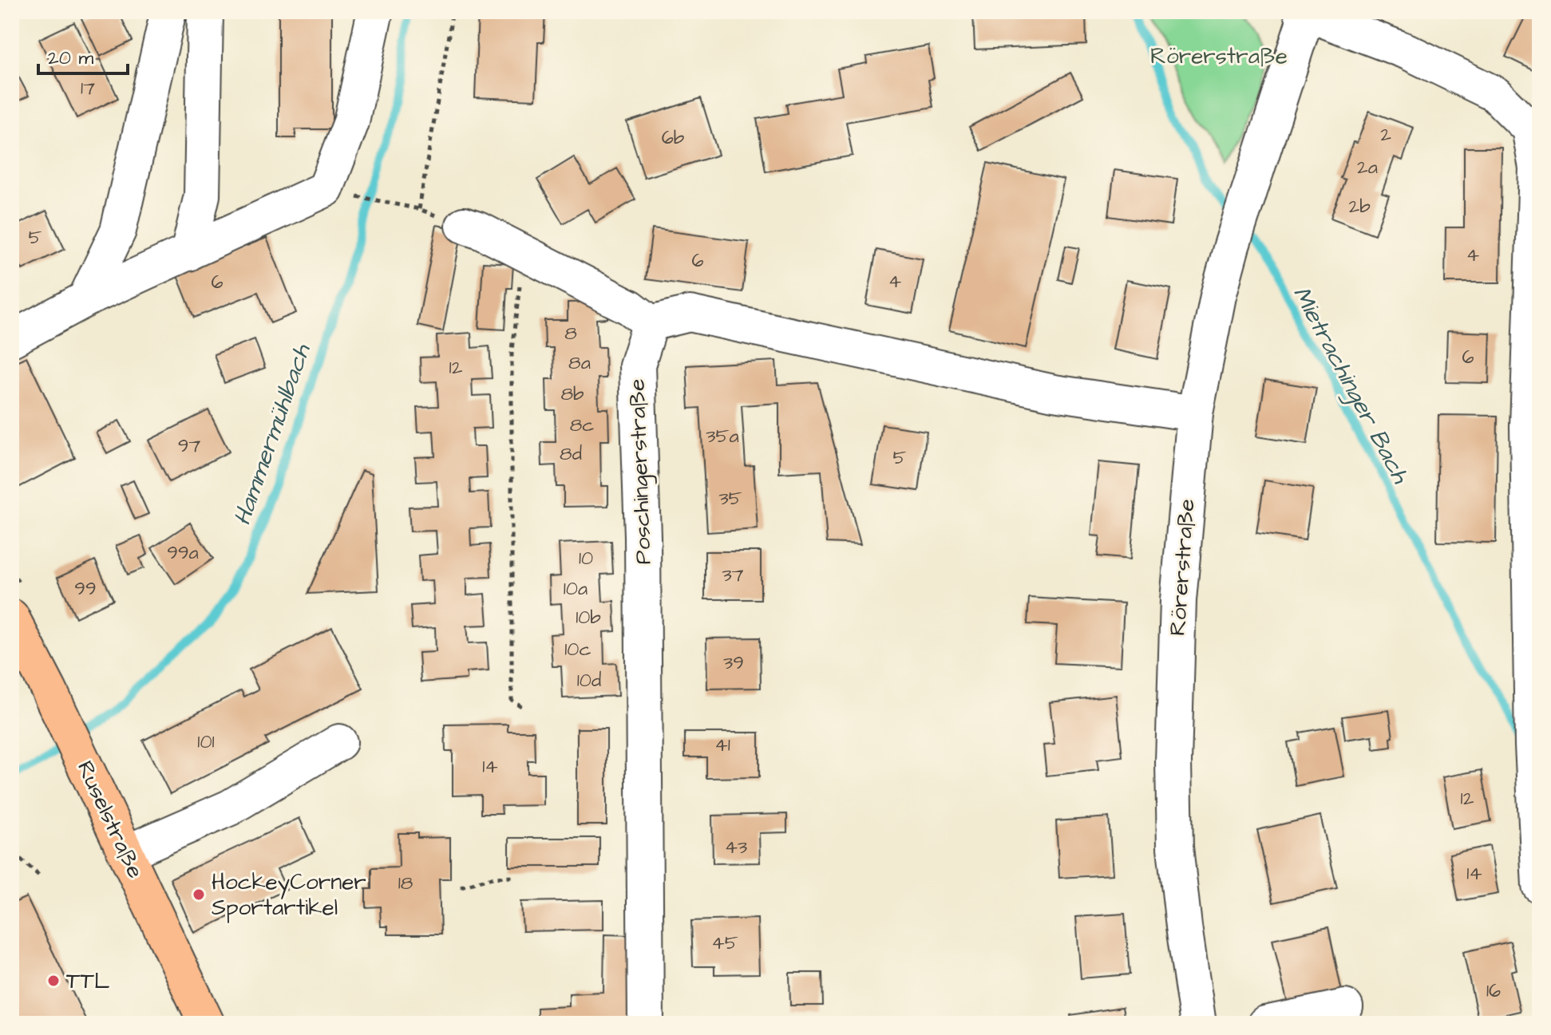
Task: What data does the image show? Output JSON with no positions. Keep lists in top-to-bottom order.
{
  "streets": {
    "main road": ["Ruselstraße"],
    "street": ["Poschingerstraße", "Rörerstraße"]
  },
  "water": ["Mietrachinger Bach", "Hammermühlbach"],
  "parks": ["Rörerstraße"],
  "places": ["HockeyCorner Sportartikel", "TTL"],
  "house_numbers": [
    "17",
    "2",
    "6b",
    "2a",
    "2b",
    "5",
    "4",
    "6",
    "4",
    "6",
    "8",
    "6",
    "8a",
    "12",
    "8b",
    "8c",
    "35a",
    "97",
    "8d",
    "5",
    "35",
    "99a",
    "10",
    "37",
    "99",
    "10a",
    "10b",
    "10c",
    "39",
    "10d",
    "101",
    "41",
    "14",
    "12",
    "43",
    "14",
    "18",
    "45",
    "16"
  ],
  "scale_bar": "20 m"
}
